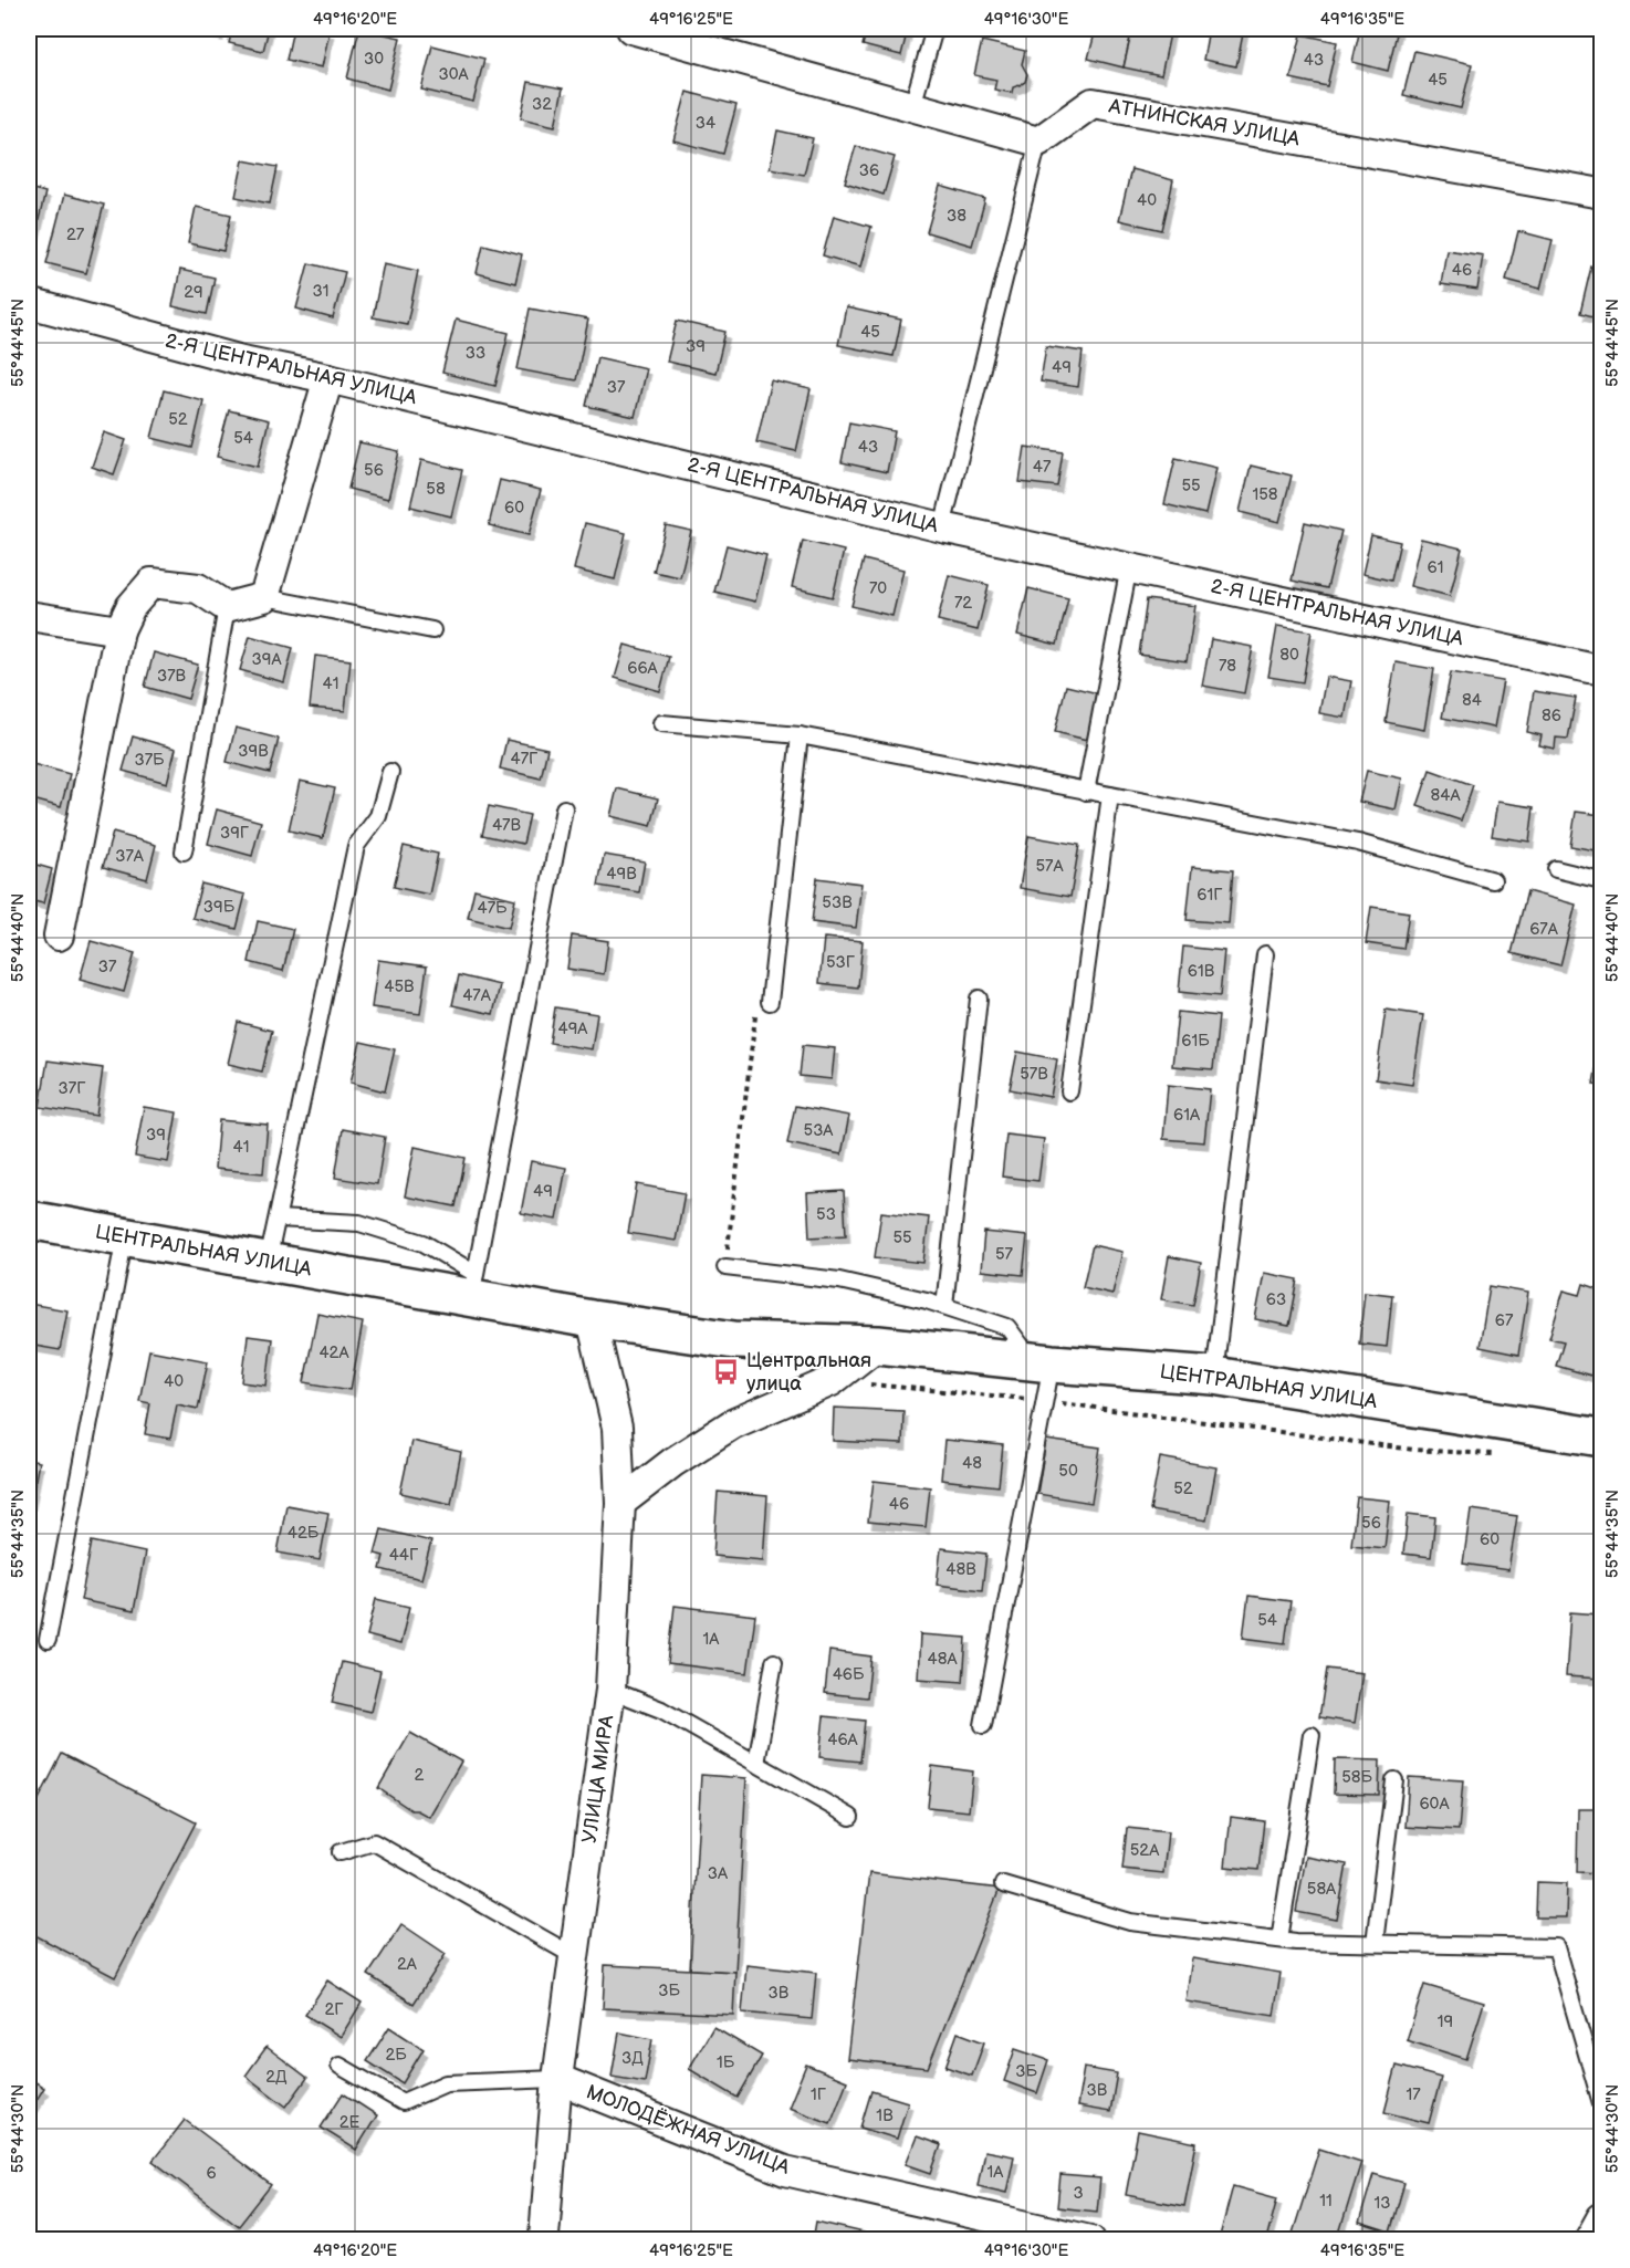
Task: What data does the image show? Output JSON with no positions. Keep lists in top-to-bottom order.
{
  "streets": {
    "street": [
      "АТНИНСКАЯ УЛИЦА",
      "2-Я ЦЕНТРАЛЬНАЯ УЛИЦА",
      "ЦЕНТРАЛЬНАЯ УЛИЦА",
      "УЛИЦА МИРА",
      "МОЛОДЁЖНАЯ УЛИЦА"
    ]
  },
  "crossings": [
    ["ЦЕНТРАЛЬНАЯ УЛИЦА", "УЛИЦА МИРА"],
    ["УЛИЦА МИРА", "МОЛОДЁЖНАЯ УЛИЦА"]
  ],
  "places": {
    "bus stop": ["Центральная улица"]
  },
  "house_numbers": [
    "30",
    "43",
    "30А",
    "45",
    "32",
    "34",
    "36",
    "40",
    "38",
    "27",
    "46",
    "31",
    "29",
    "45",
    "39",
    "33",
    "49",
    "37",
    "52",
    "54",
    "43",
    "47",
    "56",
    "55",
    "58",
    "158",
    "60",
    "61",
    "70",
    "72",
    "80",
    "39А",
    "78",
    "66А",
    "37В",
    "41",
    "84",
    "86",
    "39В",
    "47Г",
    "37Б",
    "84А",
    "47В",
    "39Г",
    "37А",
    "57А",
    "49В",
    "61Г",
    "53В",
    "39Б",
    "47Б",
    "67А",
    "53Г",
    "37",
    "61В",
    "45В",
    "47А",
    "49А",
    "61Б",
    "57В",
    "37Г",
    "61А",
    "53А",
    "39",
    "41",
    "49",
    "53",
    "55",
    "57",
    "63",
    "67",
    "42А",
    "40",
    "48",
    "50",
    "52",
    "46",
    "56",
    "42Б",
    "60",
    "44Г",
    "48В",
    "54",
    "1А",
    "48А",
    "46Б",
    "46А",
    "2",
    "58Б",
    "60А",
    "52А",
    "3А",
    "58А",
    "2А",
    "3Б",
    "3В",
    "2Г",
    "19",
    "2Б",
    "3Д",
    "1Б",
    "3Б",
    "2Д",
    "3В",
    "1Г",
    "17",
    "1В",
    "2Е",
    "1А",
    "6",
    "3",
    "11",
    "13"
  ],
  "coordinates": [
    "49°16'20\"E",
    "49°16'25\"E",
    "49°16'30\"E",
    "49°16'35\"E",
    "55°44'45\"N",
    "55°44'40\"N",
    "55°44'35\"N",
    "55°44'30\"N"
  ]
}
